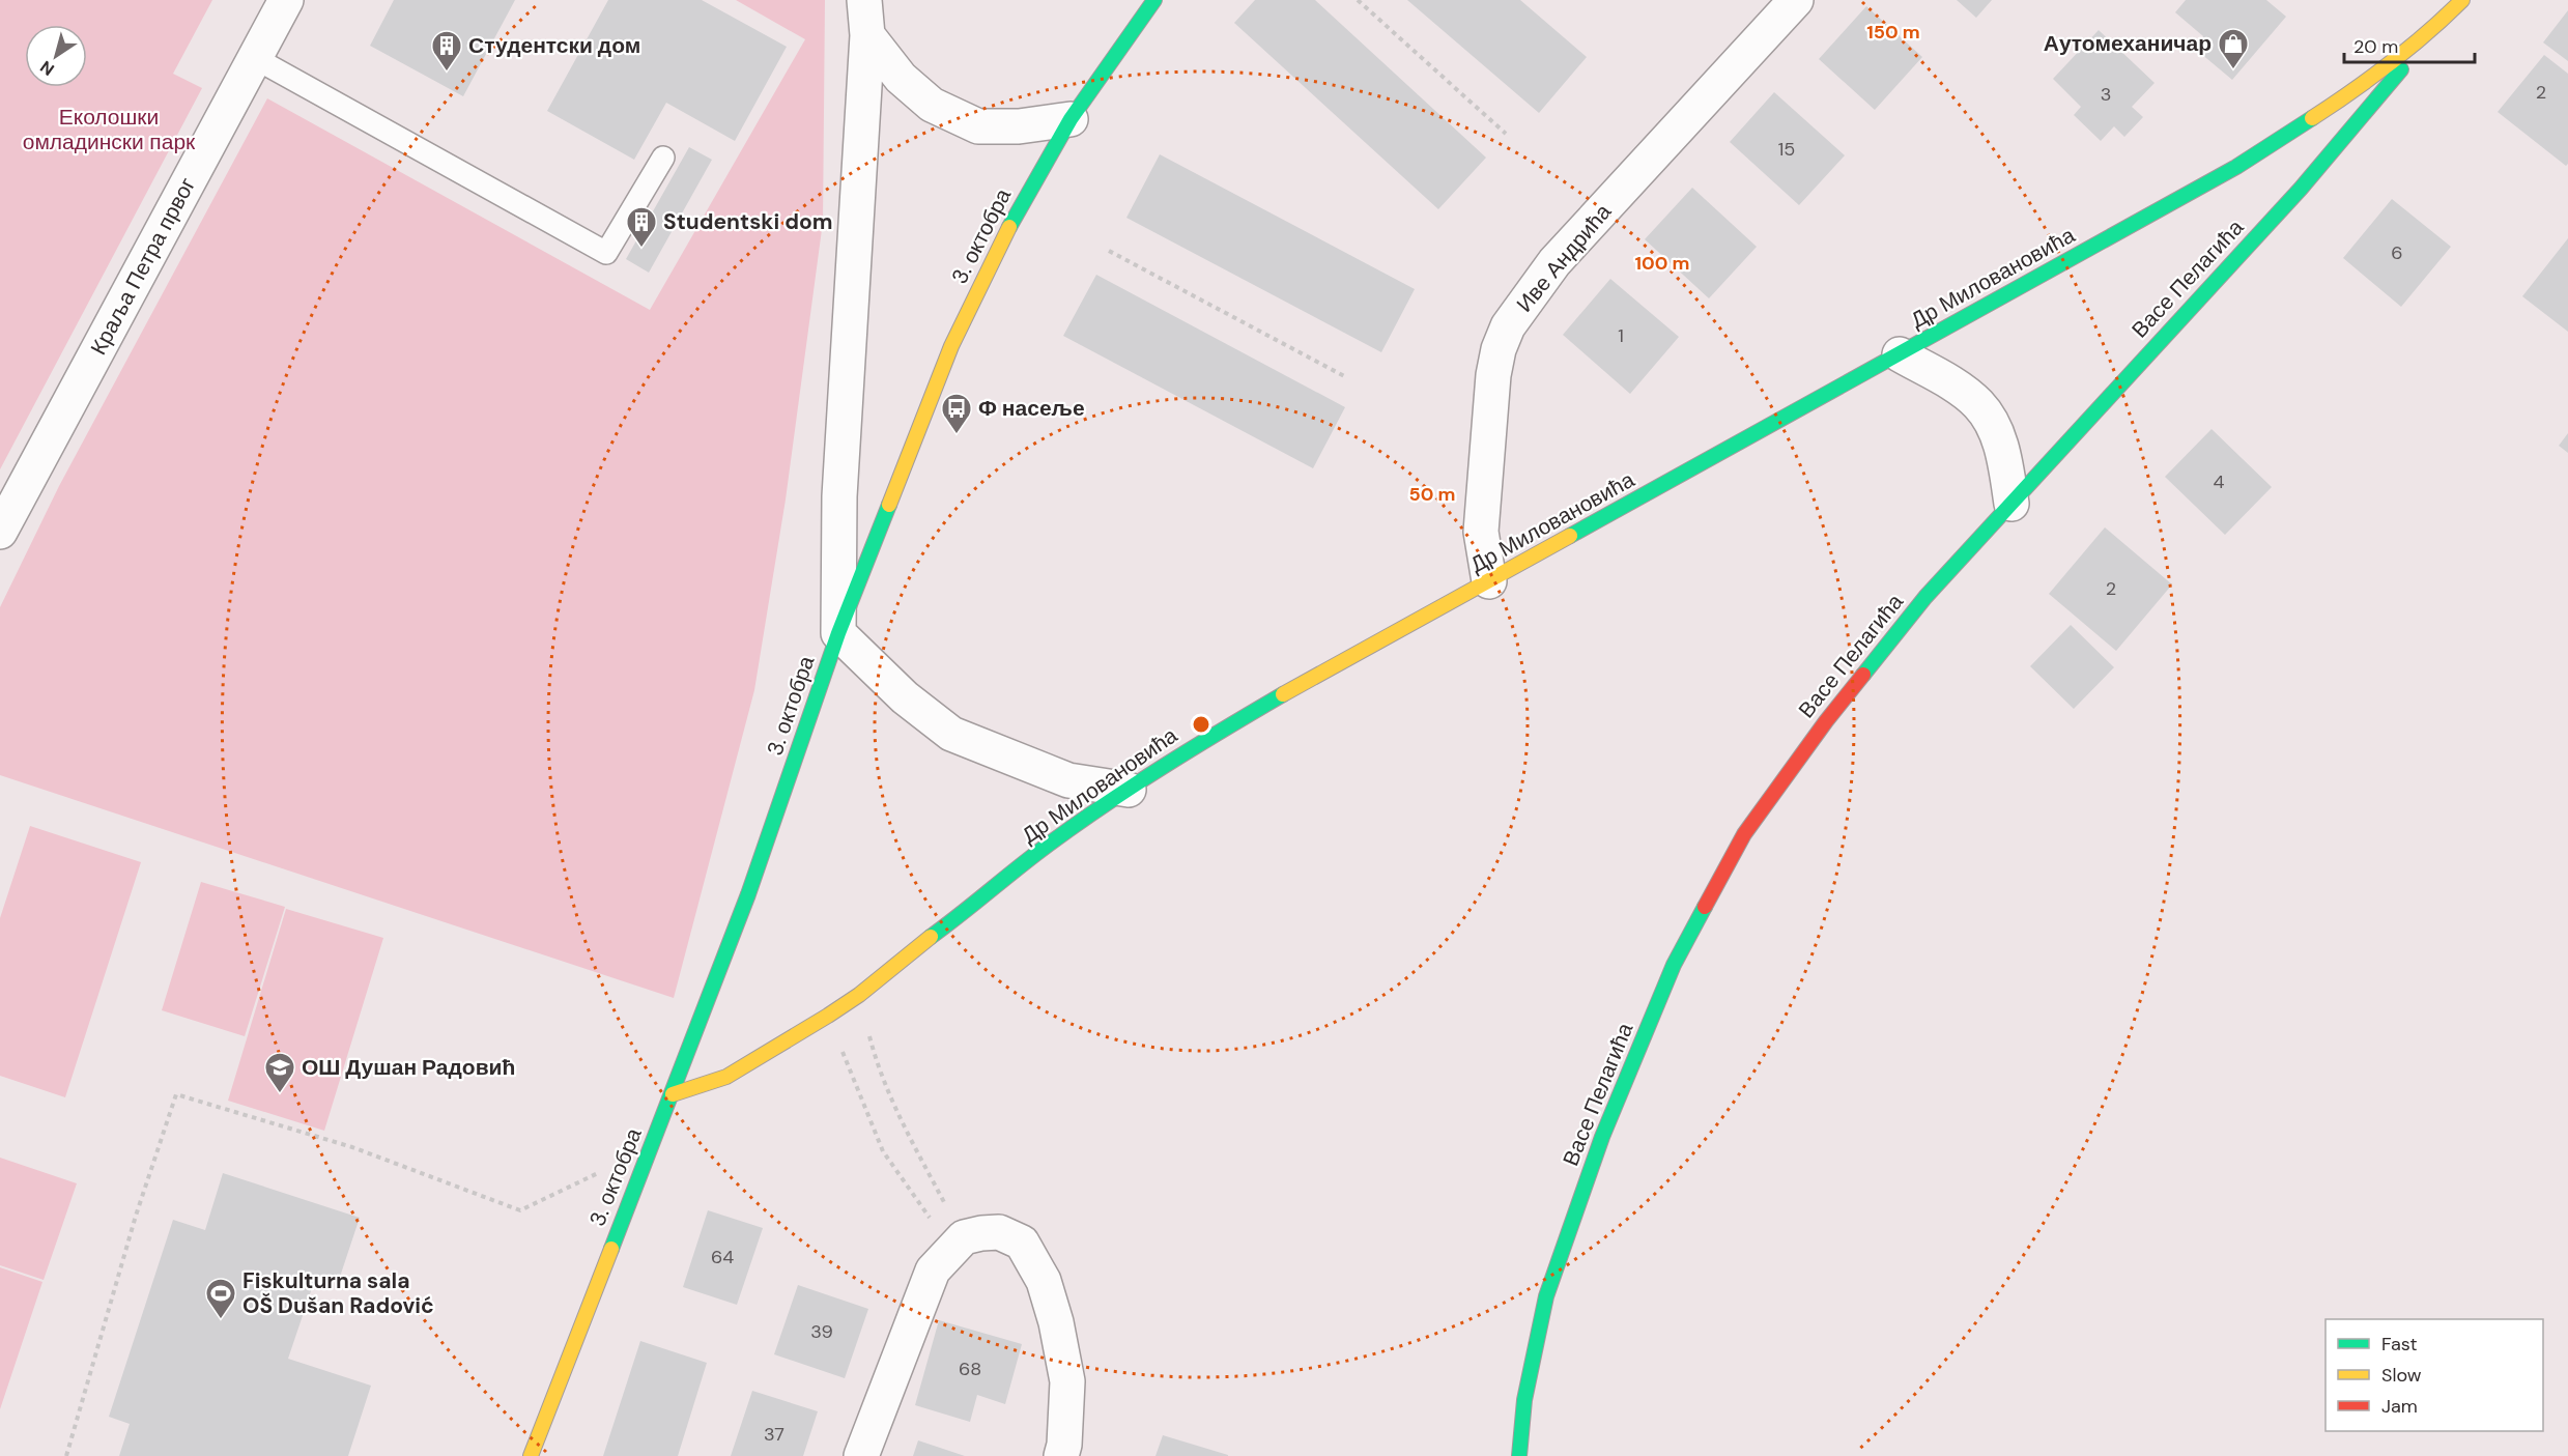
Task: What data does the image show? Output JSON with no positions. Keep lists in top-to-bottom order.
{
  "streets": {
    "street": [
      "3. октобра",
      "Иве Андрића",
      "Краља Петра првог",
      "Др Миловановића",
      "Васе Пелагића"
    ]
  },
  "crossings": [
    ["3. октобра", "Др Миловановића"],
    ["Иве Андрића", "Др Миловановића"],
    ["Др Миловановића", "Васе Пелагића"]
  ],
  "parks": ["Еколошки омладински парк"],
  "places": {
    "shop": ["Аутомеханичар"],
    "building": ["Студентски дом", "Studentski dom"],
    "bus stop": ["Ф насеље"],
    "school or university": ["ОШ Душан Радовић"],
    "sports": ["Fiskulturna sala OŠ Dušan Radović"]
  },
  "house_numbers": [
    "2",
    "3",
    "15",
    "6",
    "1",
    "4",
    "2",
    "64",
    "39",
    "68",
    "37"
  ],
  "legend": ["Fast", "Slow", "Jam"],
  "scale_bar": "20 m",
  "north": "bottom left",
  "rings": ["150 m", "100 m", "50 m"]
}
